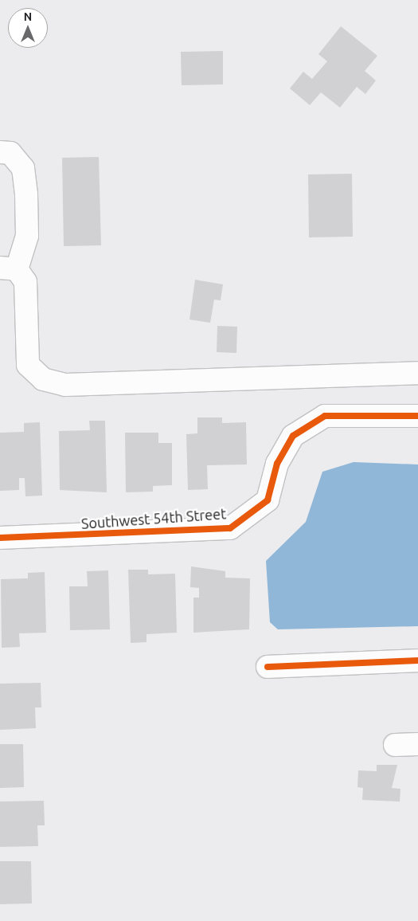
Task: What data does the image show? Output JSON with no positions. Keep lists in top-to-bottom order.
{
  "streets": {
    "street": ["Southwest 54th Street"]
  },
  "north": "top"
}
